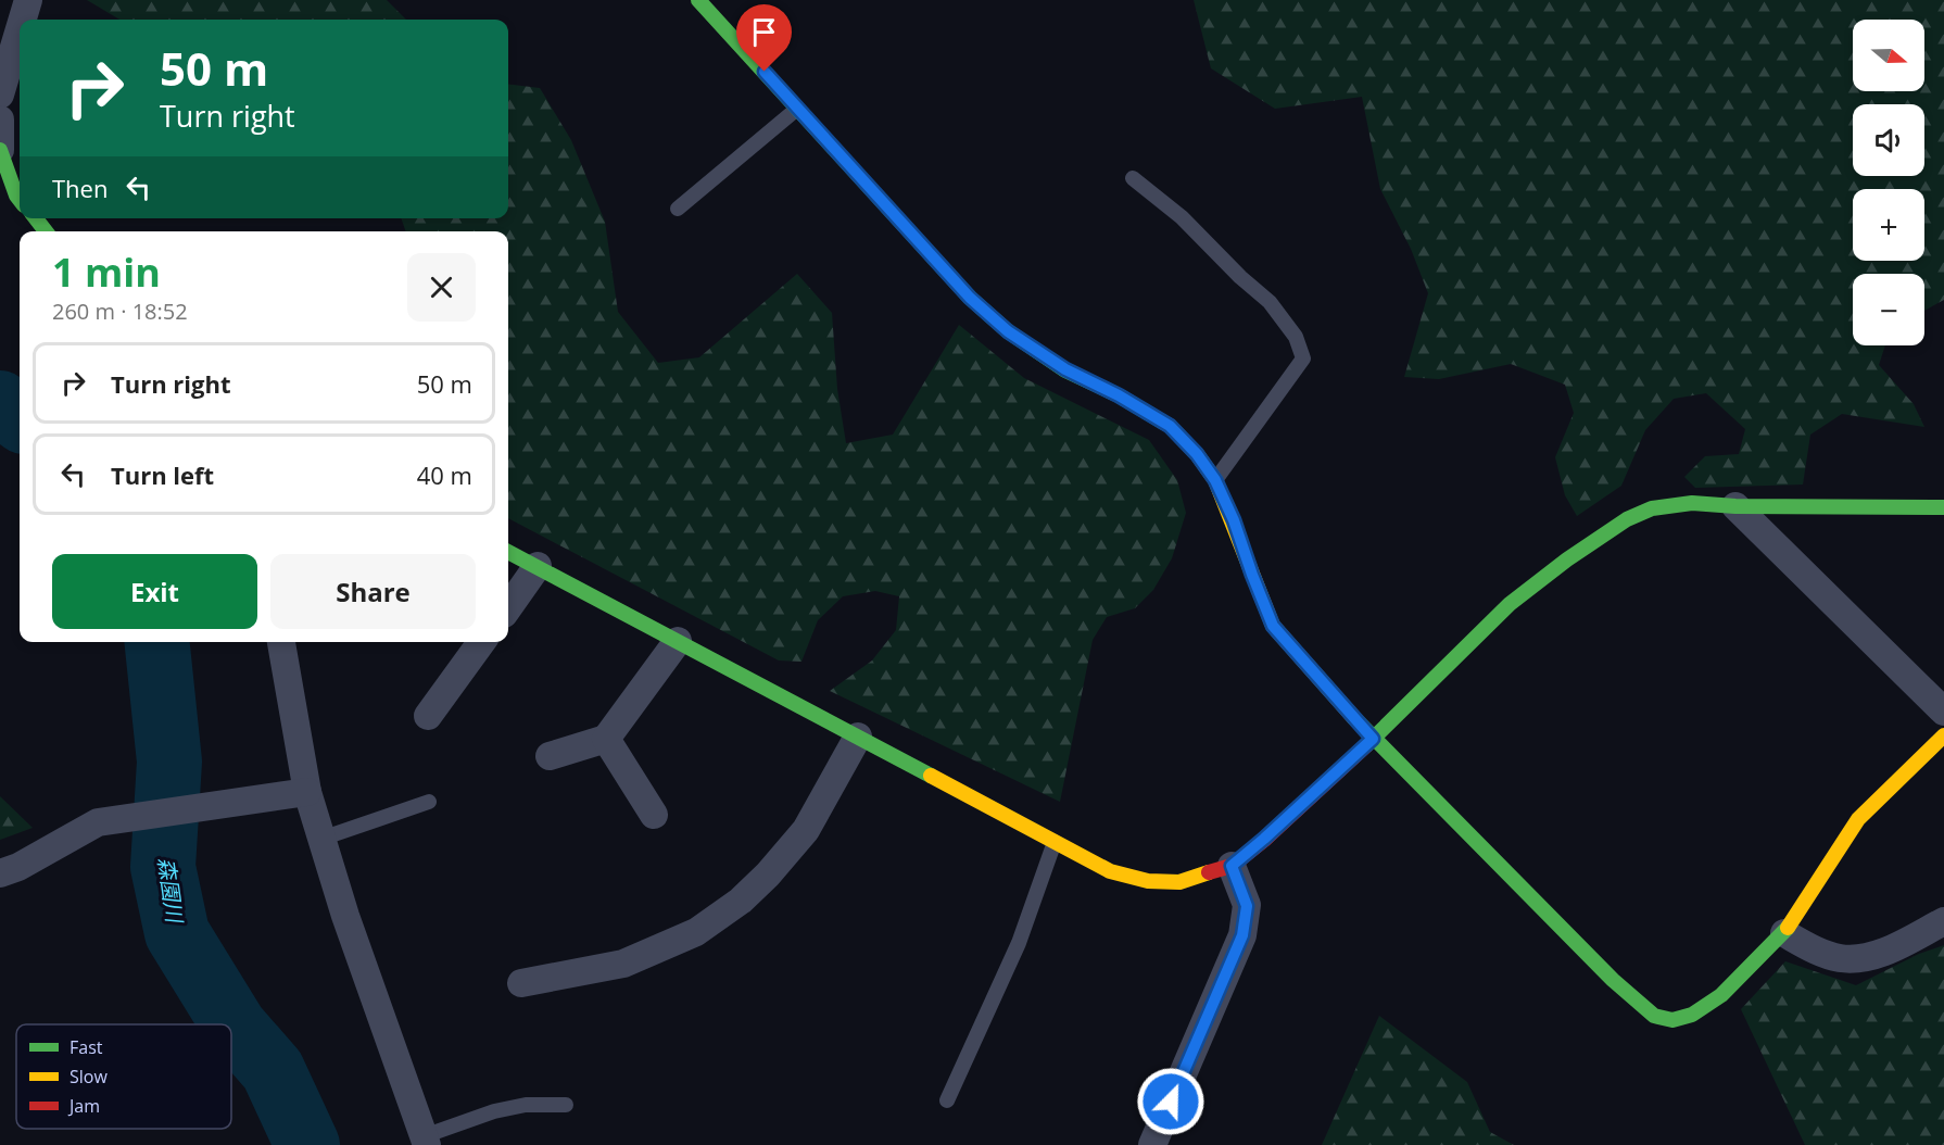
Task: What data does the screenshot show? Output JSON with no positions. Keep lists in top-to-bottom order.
{
  "water": ["森園川"],
  "legend": ["Fast", "Slow", "Jam"],
  "north": "right",
  "page": {
    "map_buttons": ["+", "−"],
    "turn": ["50 m", "Turn right"],
    "then": "Then",
    "heading": ["1 min", "260 m · 18:52"],
    "list": [
      {
        "name": "Turn right",
        "value": "50 m"
      },
      {
        "name": "Turn left",
        "value": "40 m"
      }
    ],
    "buttons": ["Exit", "Share"]
  }
}
